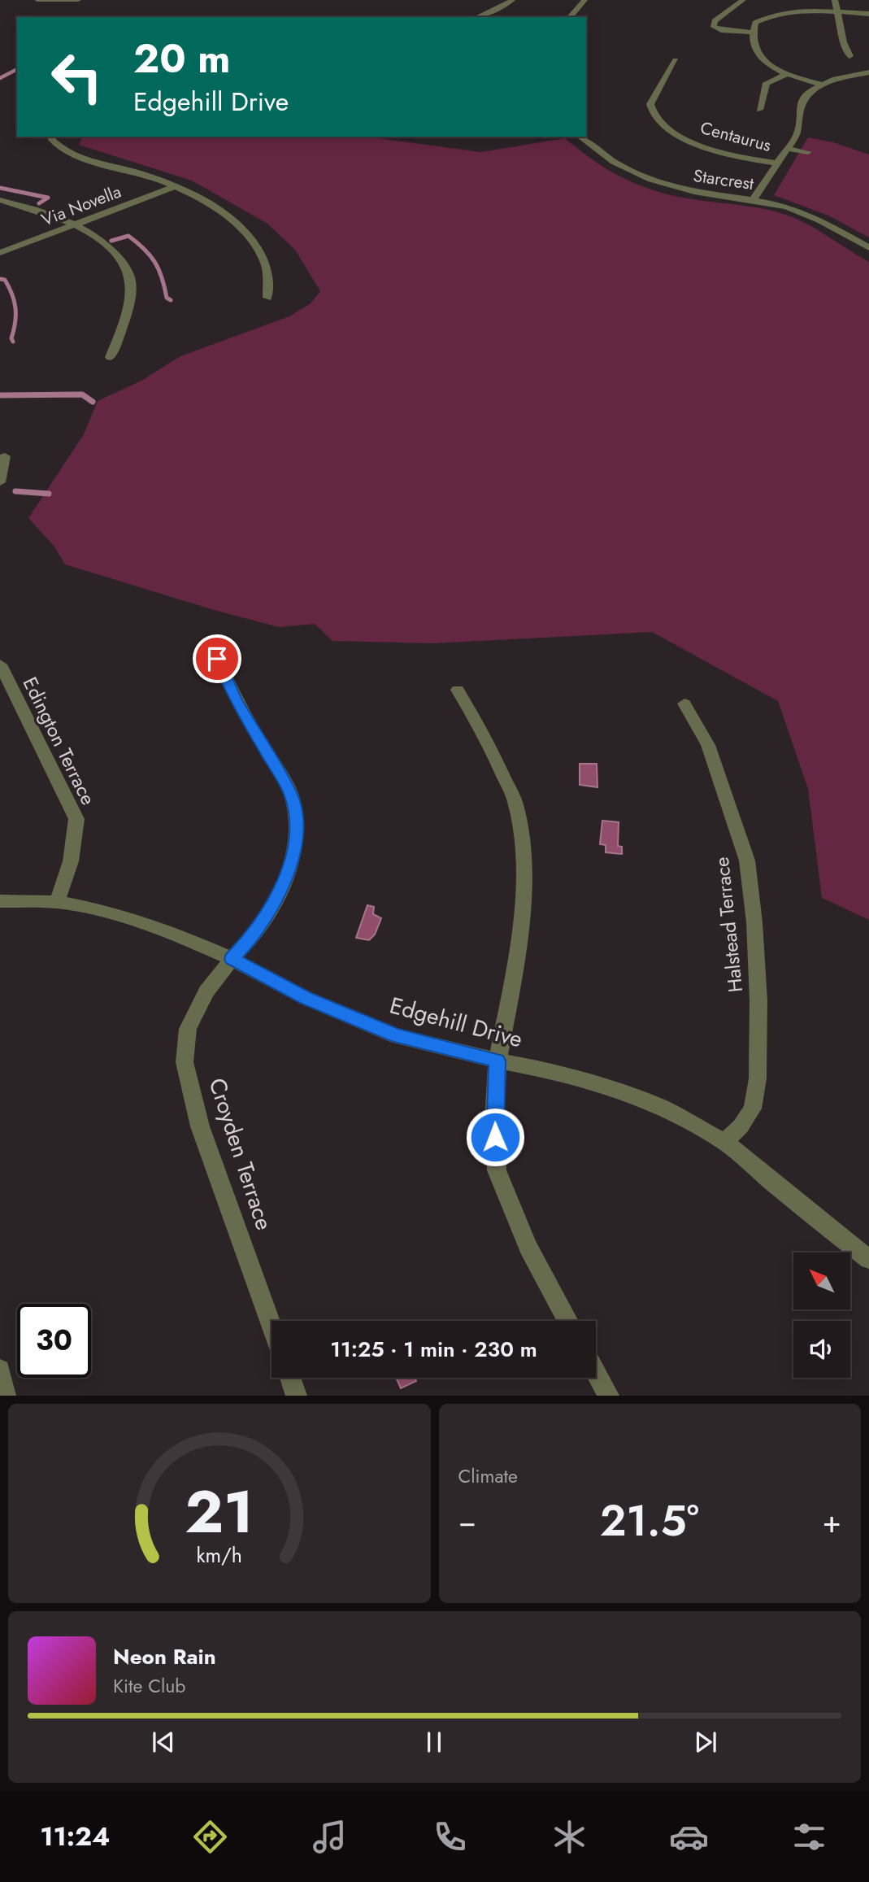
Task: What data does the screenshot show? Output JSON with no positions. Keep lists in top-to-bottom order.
{
  "streets": {
    "street": [
      "Centaurus",
      "Starcrest",
      "Via Novella",
      "Edington Terrace",
      "Halstead Terrace",
      "Edgehill Drive",
      "Croyden Terrace"
    ]
  },
  "crossings": [
    ["Edington Terrace", "Edgehill Drive"],
    ["Halstead Terrace", "Edgehill Drive"],
    ["Edgehill Drive", "Croyden Terrace"]
  ],
  "north": "top left",
  "page": {
    "turn": ["20 m", "Edgehill Drive"],
    "limit": "30",
    "trip": "11:25 · 1 min · 230 m",
    "tile": "Climate",
    "heat": ["−", "21.5°", "+"],
    "song": ["Neon Rain", "Kite Club"],
    "tabs": "11:24",
    "gauge": ["21", "km/h"]
  }
}
